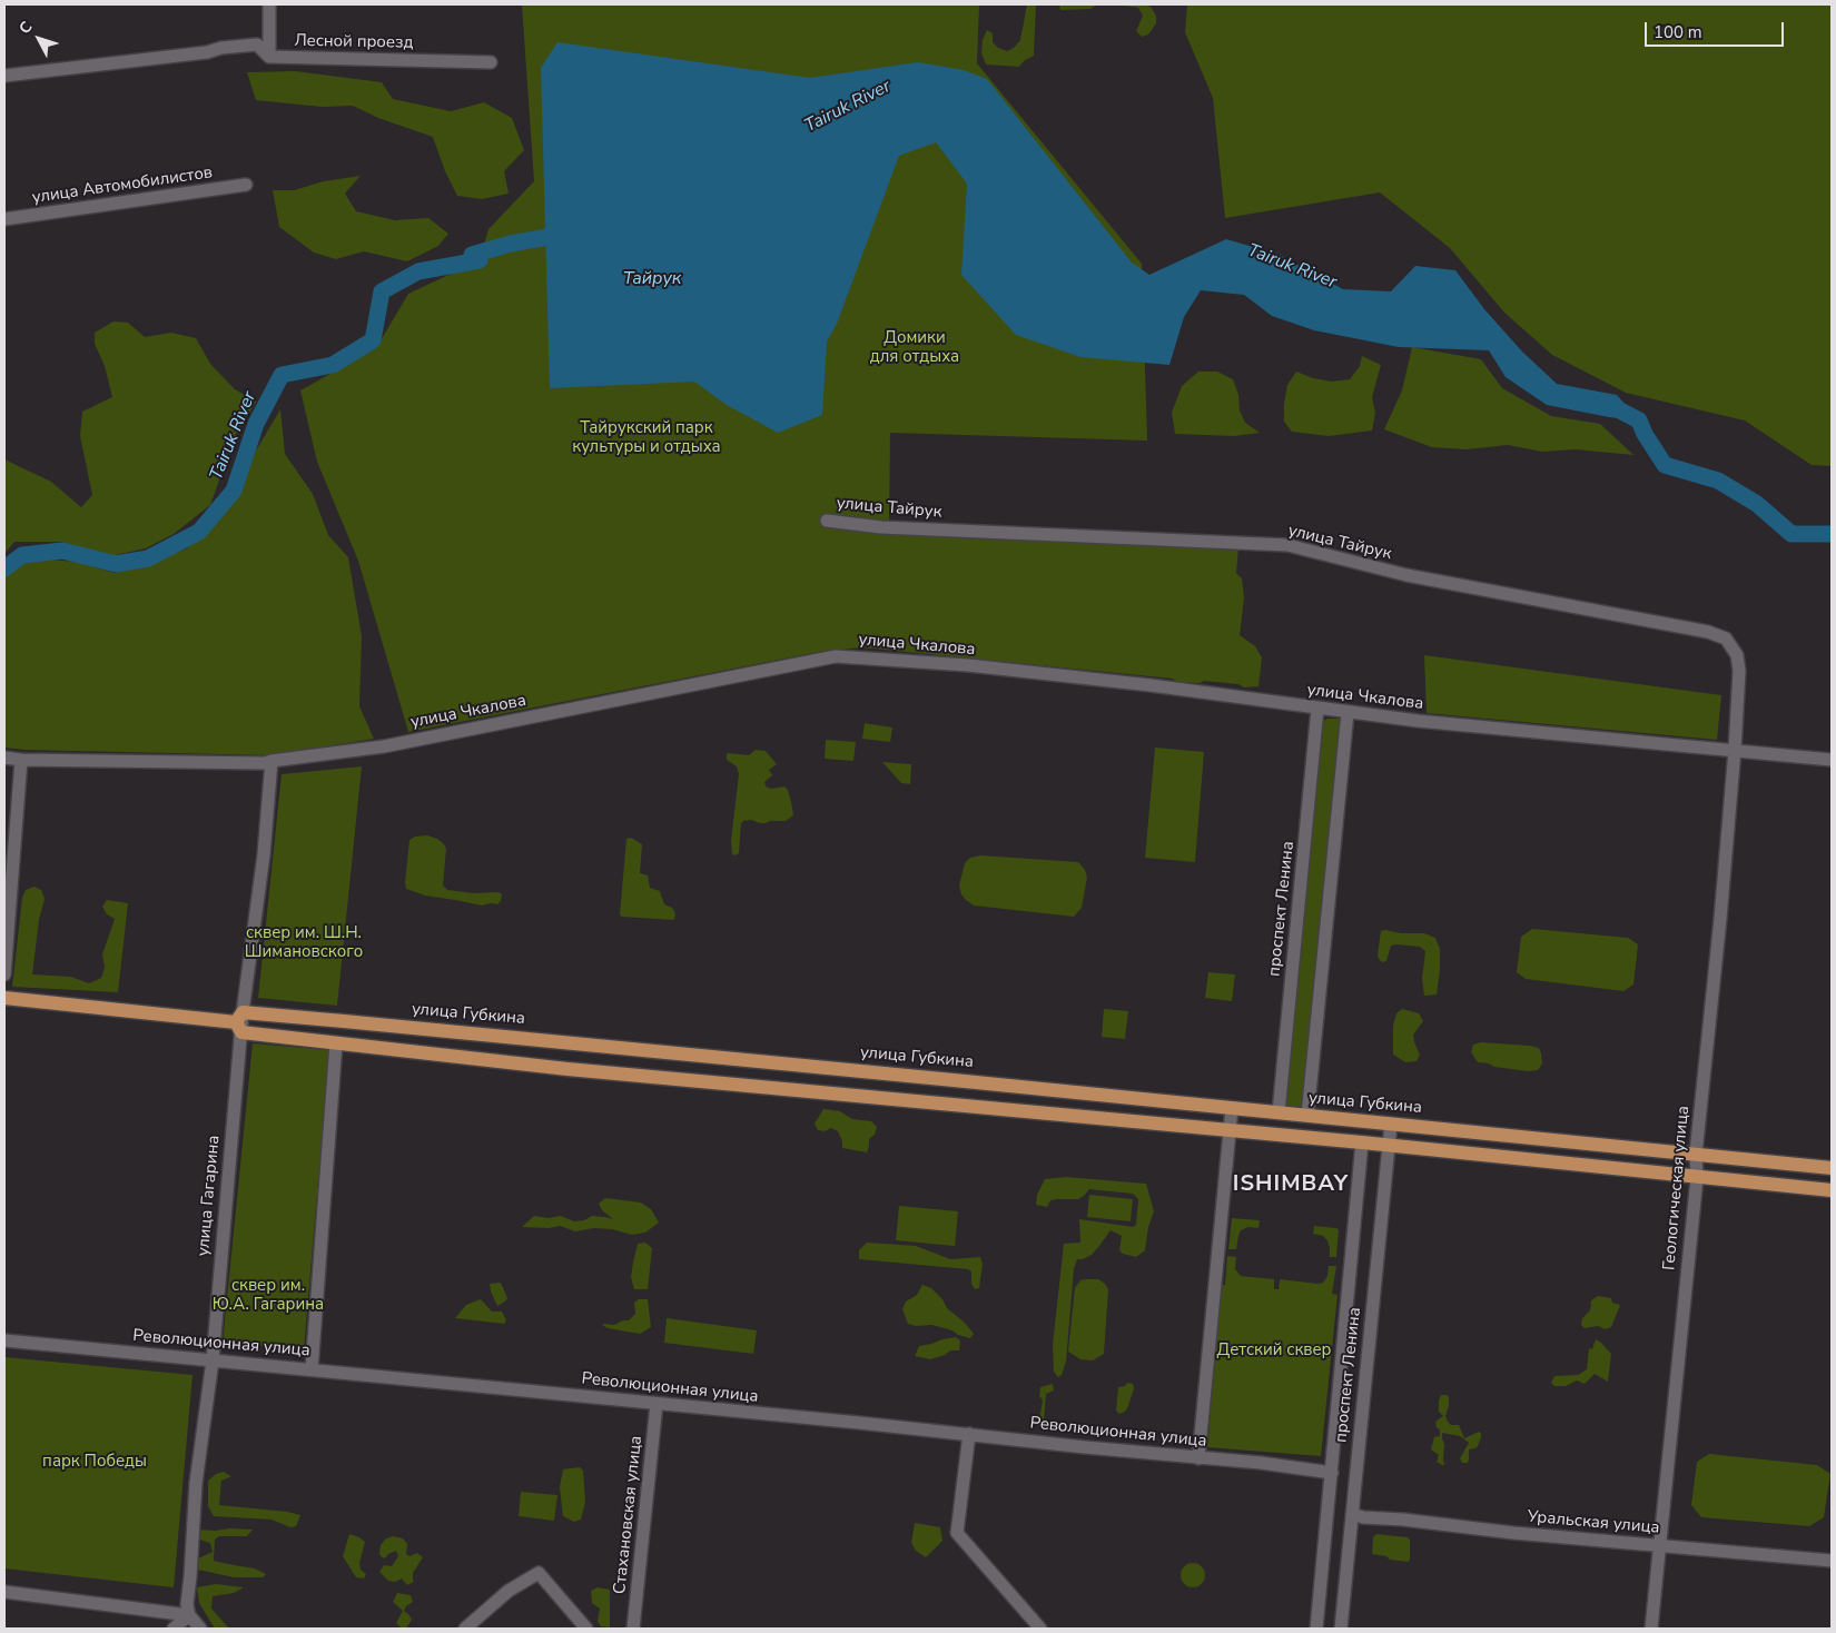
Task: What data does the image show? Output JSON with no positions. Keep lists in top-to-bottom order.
{
  "streets": {
    "main road": ["улица Губкина"],
    "street": [
      "Лесной проезд",
      "улица Автомобилистов",
      "улица Тайрук",
      "улица Чкалова",
      "проспект Ленина",
      "Геологическая улица",
      "улица Гагарина",
      "Революционная улица",
      "Стахановская улица",
      "Уральская улица"
    ]
  },
  "crossings": [
    ["улица Тайрук", "улица Чкалова"],
    ["улица Тайрук", "Геологическая улица"],
    ["улица Чкалова", "проспект Ленина"],
    ["улица Чкалова", "Геологическая улица"],
    ["улица Чкалова", "улица Гагарина"],
    ["проспект Ленина", "улица Губкина"],
    ["проспект Ленина", "Революционная улица"],
    ["проспект Ленина", "Уральская улица"],
    ["улица Губкина", "Геологическая улица"],
    ["улица Губкина", "улица Гагарина"],
    ["Геологическая улица", "Уральская улица"],
    ["улица Гагарина", "Революционная улица"],
    ["Революционная улица", "Стахановская улица"]
  ],
  "districts": ["ISHIMBAY"],
  "water": ["Tairuk River", "Тайрук"],
  "parks": [
    "Домики для отдыха",
    "Тайрукский парк культуры и отдыха",
    "сквер им. Ш.Н. Шимановского",
    "сквер им. Ю.А. Гагарина",
    "Детский сквер",
    "парк Победы"
  ],
  "scale_bar": "100 m",
  "north": "top left"
}
